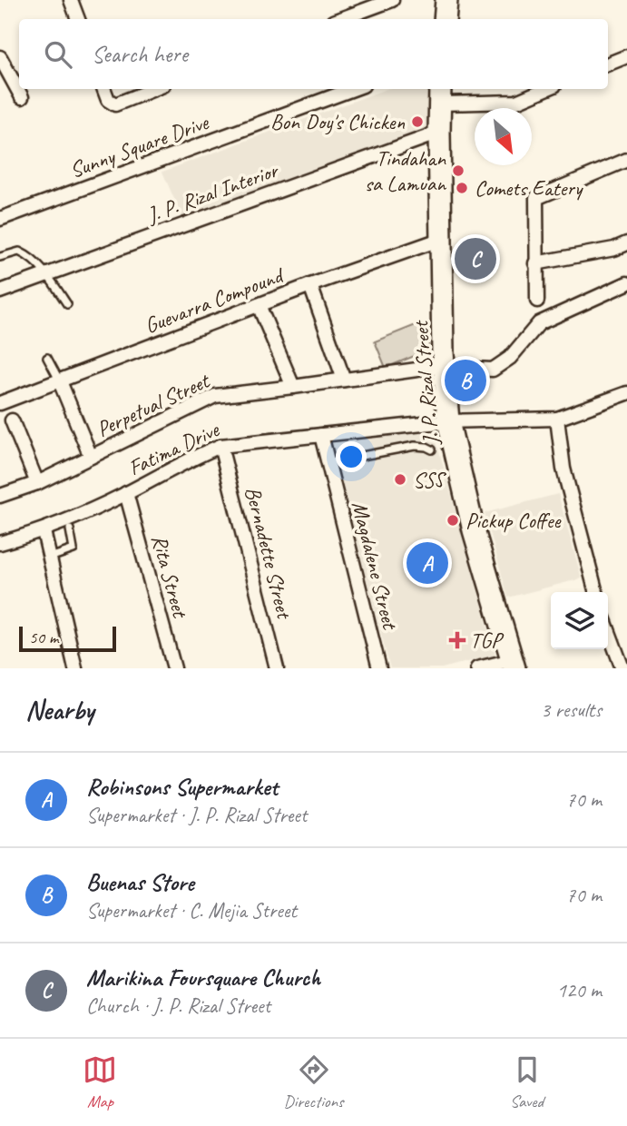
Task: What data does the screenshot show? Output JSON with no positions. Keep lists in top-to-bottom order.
{
  "streets": {
    "main road": ["J. P. Rizal Street"],
    "street": [
      "Sunny Square Drive",
      "J. P. Rizal Interior",
      "Guevarra Compound",
      "Perpetual Street",
      "Fatima Drive",
      "Bernadette Street",
      "Magdalene Street",
      "Rita Street"
    ]
  },
  "crossings": [
    ["J. P. Rizal Interior", "J. P. Rizal Street"],
    ["Guevarra Compound", "J. P. Rizal Street"],
    ["J. P. Rizal Street", "Perpetual Street"],
    ["J. P. Rizal Street", "Fatima Drive"],
    ["Fatima Drive", "Bernadette Street"],
    ["Fatima Drive", "Magdalene Street"],
    ["Fatima Drive", "Rita Street"]
  ],
  "places": {
    "other": [
      "Bon Doy's Chicken",
      "Tindahan sa Lamuan",
      "Comets Eatery",
      "SSS",
      "Pickup Coffee"
    ],
    "health": ["TGP"]
  },
  "scale_bar": "50 m",
  "north": "bottom right",
  "page": {
    "search": "Search here",
    "pins": ["C", "B", "A"],
    "scale": "50 m",
    "heading": ["Nearby", "3 results"],
    "list": [
      {
        "mark": "A",
        "name": "Robinsons Supermarket",
        "note": "Supermarket · J. P. Rizal Street",
        "value": "70 m"
      },
      {
        "mark": "B",
        "name": "Buenas Store",
        "note": "Supermarket · C. Mejia Street",
        "value": "70 m"
      },
      {
        "mark": "C",
        "name": "Marikina Foursquare Church",
        "note": "Church · J. P. Rizal Street",
        "value": "120 m"
      }
    ],
    "nav": ["Map", "Directions", "Saved"]
  }
}
